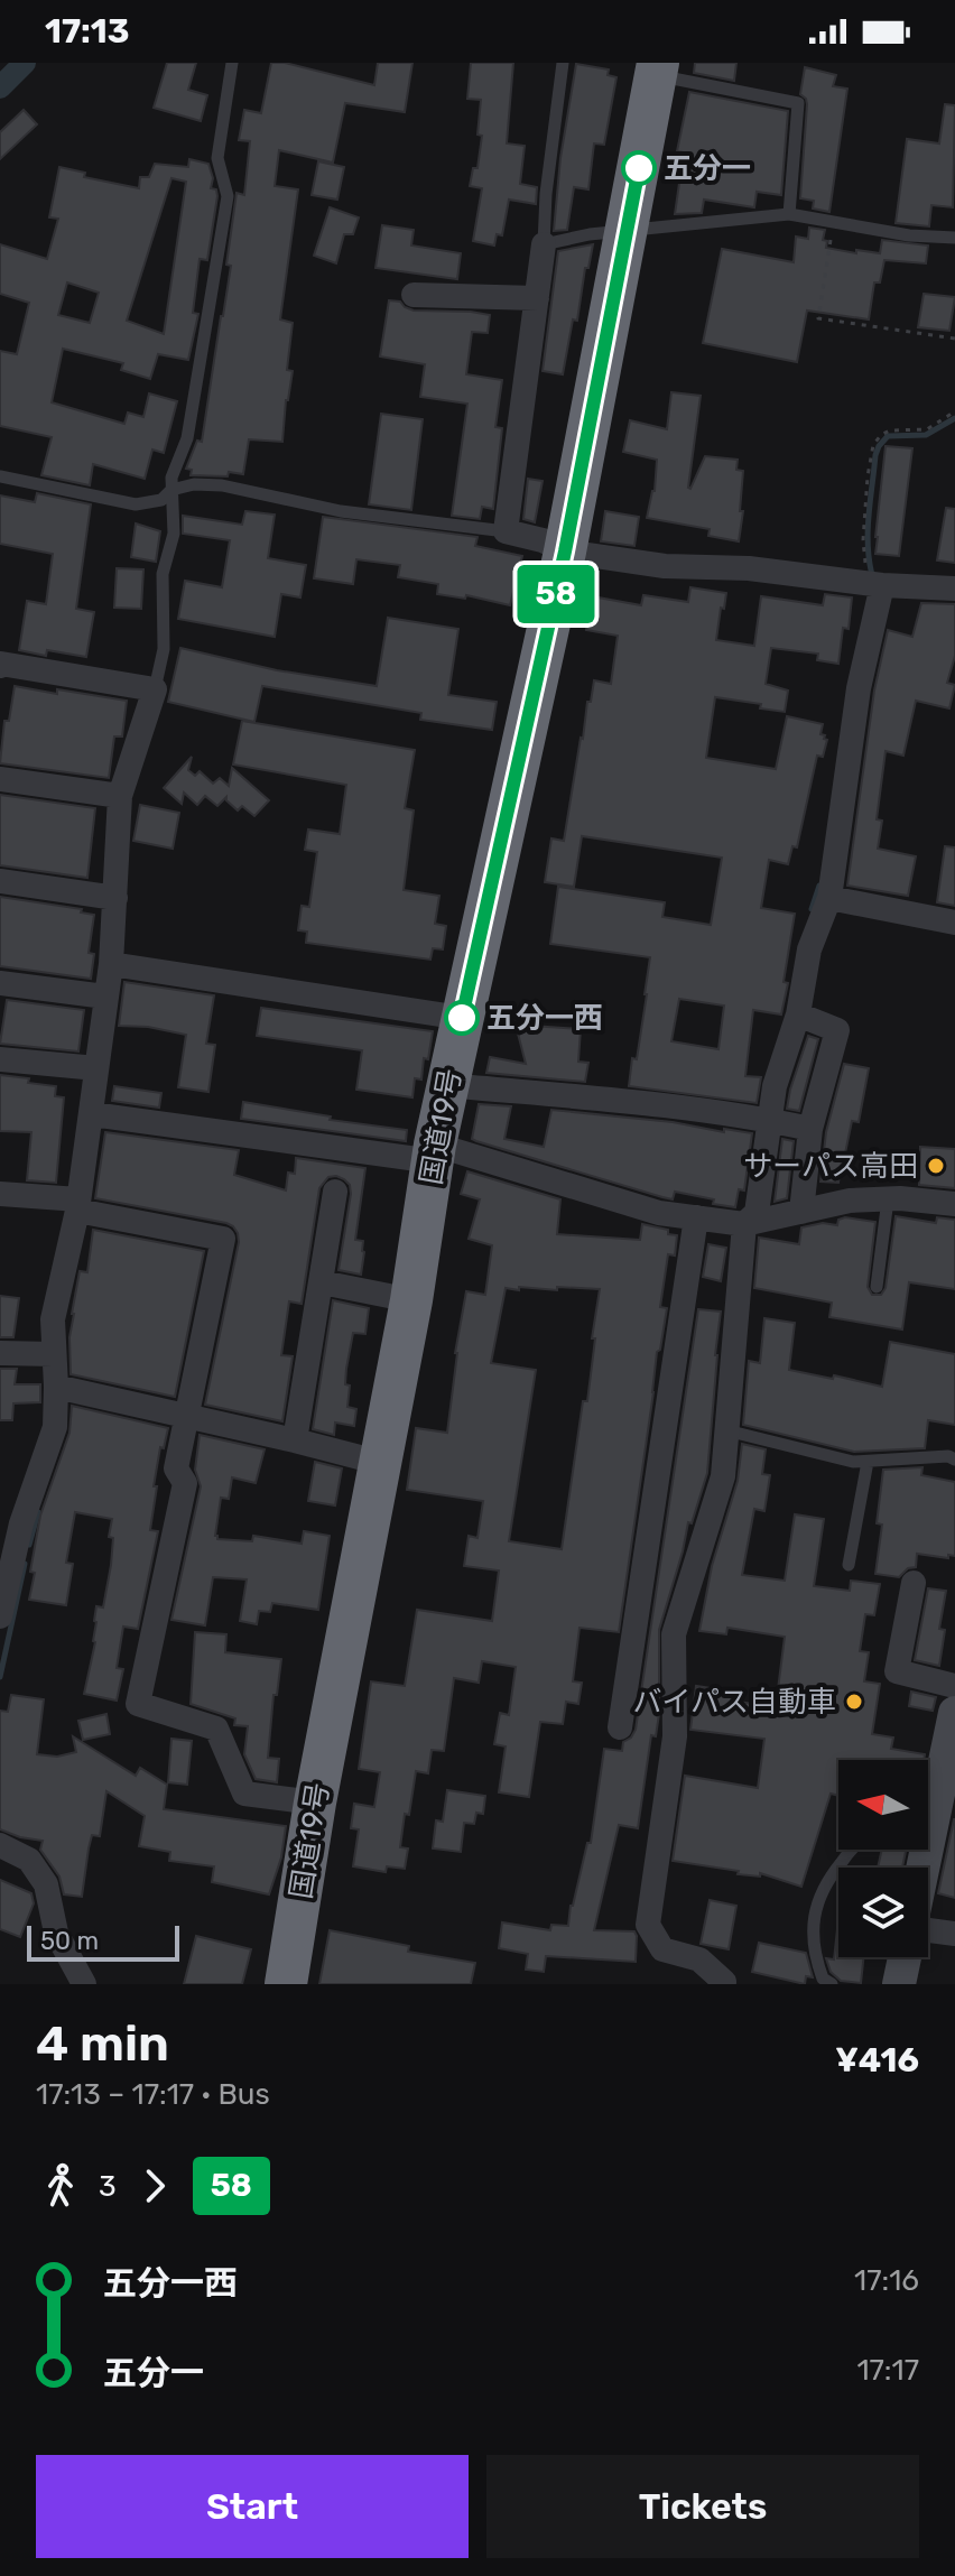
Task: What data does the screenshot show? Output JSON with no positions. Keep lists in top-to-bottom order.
{
  "streets": {
    "highway": ["国道19号"]
  },
  "places": [
    "五分一",
    "五分一西",
    "サーパス高田",
    "バイパス自動車"
  ],
  "lines": ["bus line 58"],
  "scale_bar": "50 m",
  "north": "left",
  "page": {
    "status": "17:13",
    "on_map": "58",
    "scale": "50 m",
    "heading": ["4 min", "17:13 – 17:17 · Bus", "¥416"],
    "legs": ["3", "58"],
    "list": [
      {
        "name": "五分一西",
        "value": "17:16"
      },
      {
        "name": "五分一",
        "value": "17:17"
      }
    ],
    "buttons": ["Start", "Tickets"]
  }
}
